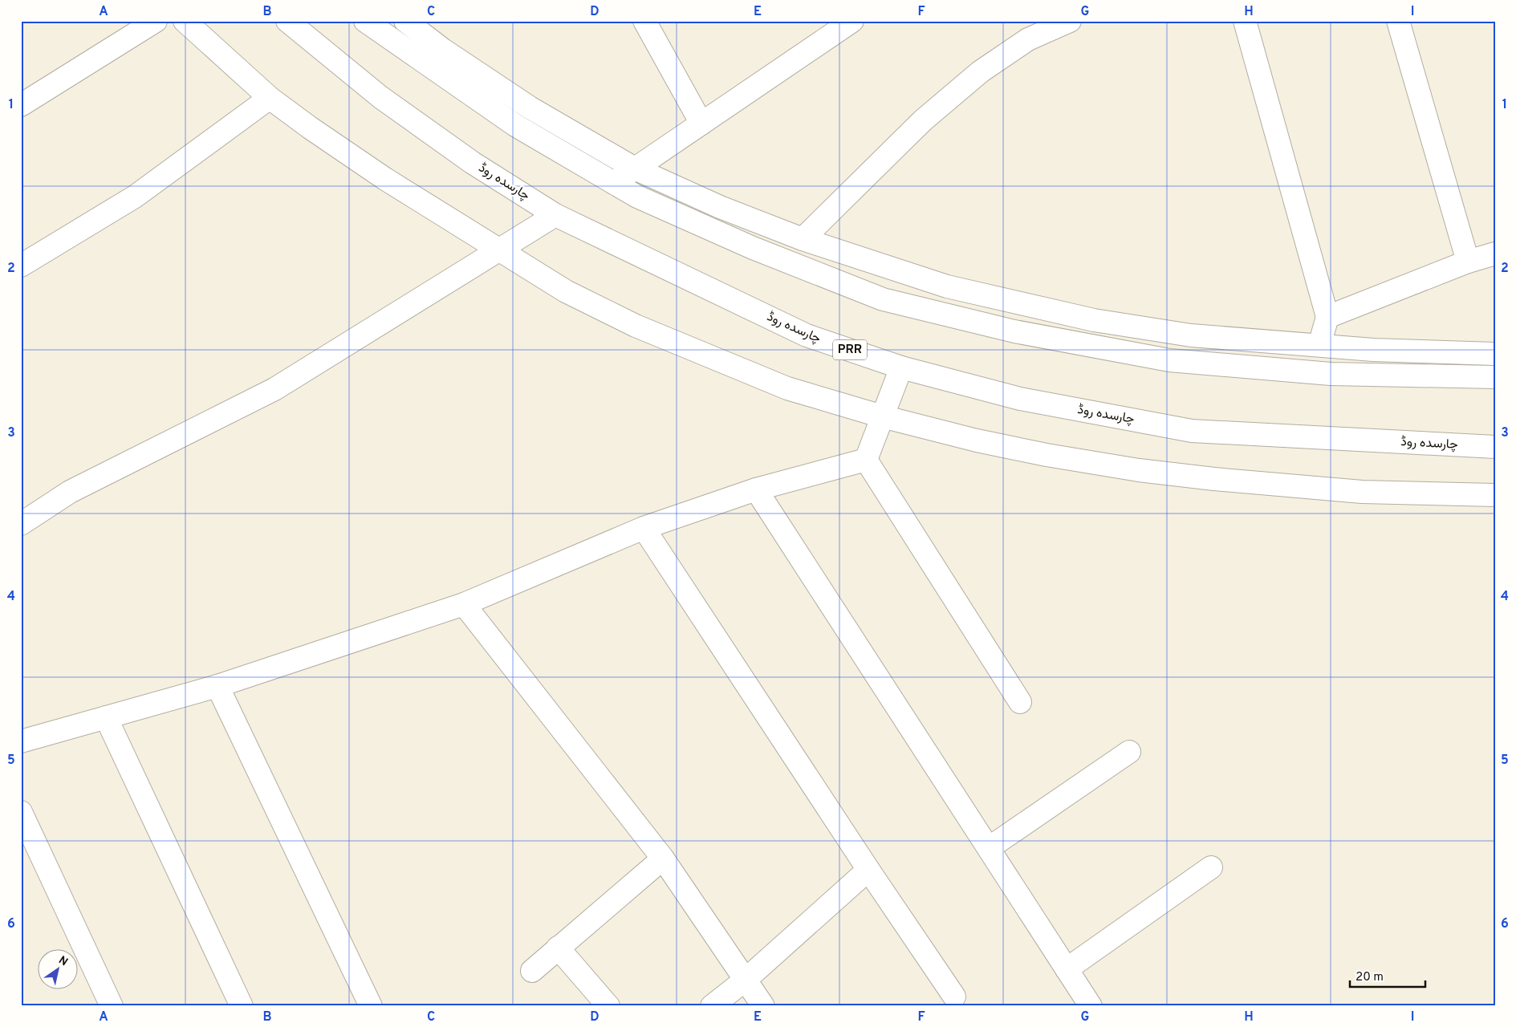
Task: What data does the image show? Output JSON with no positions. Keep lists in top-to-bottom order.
{
  "streets": {
    "main road": ["چارسدہ روڈ", "PRR"]
  },
  "scale_bar": "20 m",
  "north": "top right",
  "grid": {
    "columns": [
      "A",
      "B",
      "C",
      "D",
      "E",
      "F",
      "G",
      "H",
      "I"
    ],
    "rows": [
      "1",
      "2",
      "3",
      "4",
      "5",
      "6"
    ]
  }
}
